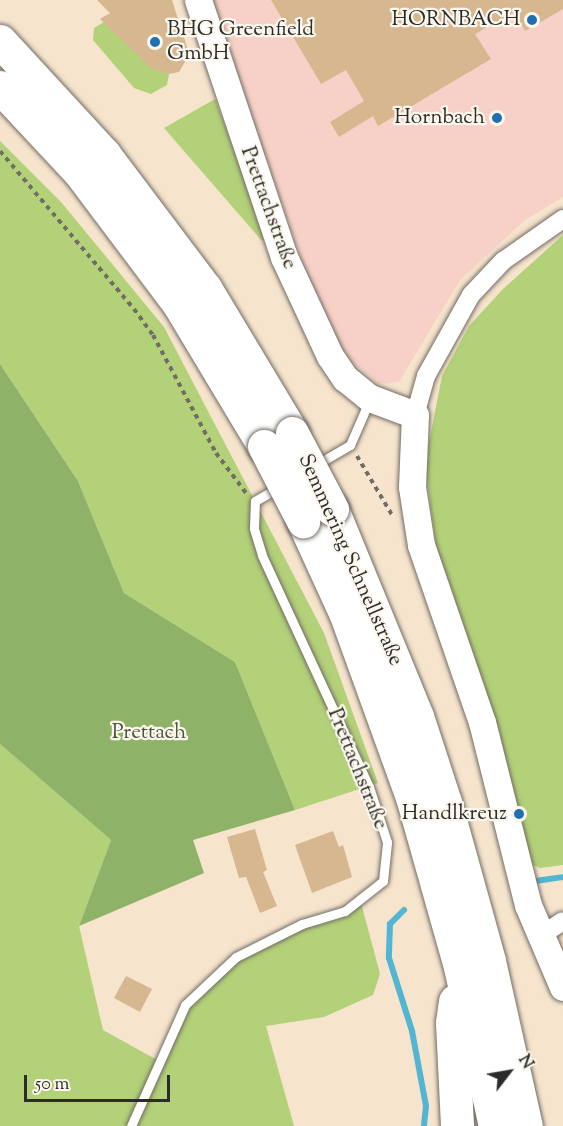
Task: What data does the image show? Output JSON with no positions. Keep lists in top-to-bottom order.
{
  "streets": {
    "highway": ["Semmering Schnellstraße"],
    "street": ["Prettachstraße"]
  },
  "parks": ["Prettach"],
  "places": [
    "HORNBACH",
    "BHG Greenfield GmbH",
    "Hornbach",
    "Handlkreuz"
  ],
  "scale_bar": "50 m",
  "north": "top right"
}
